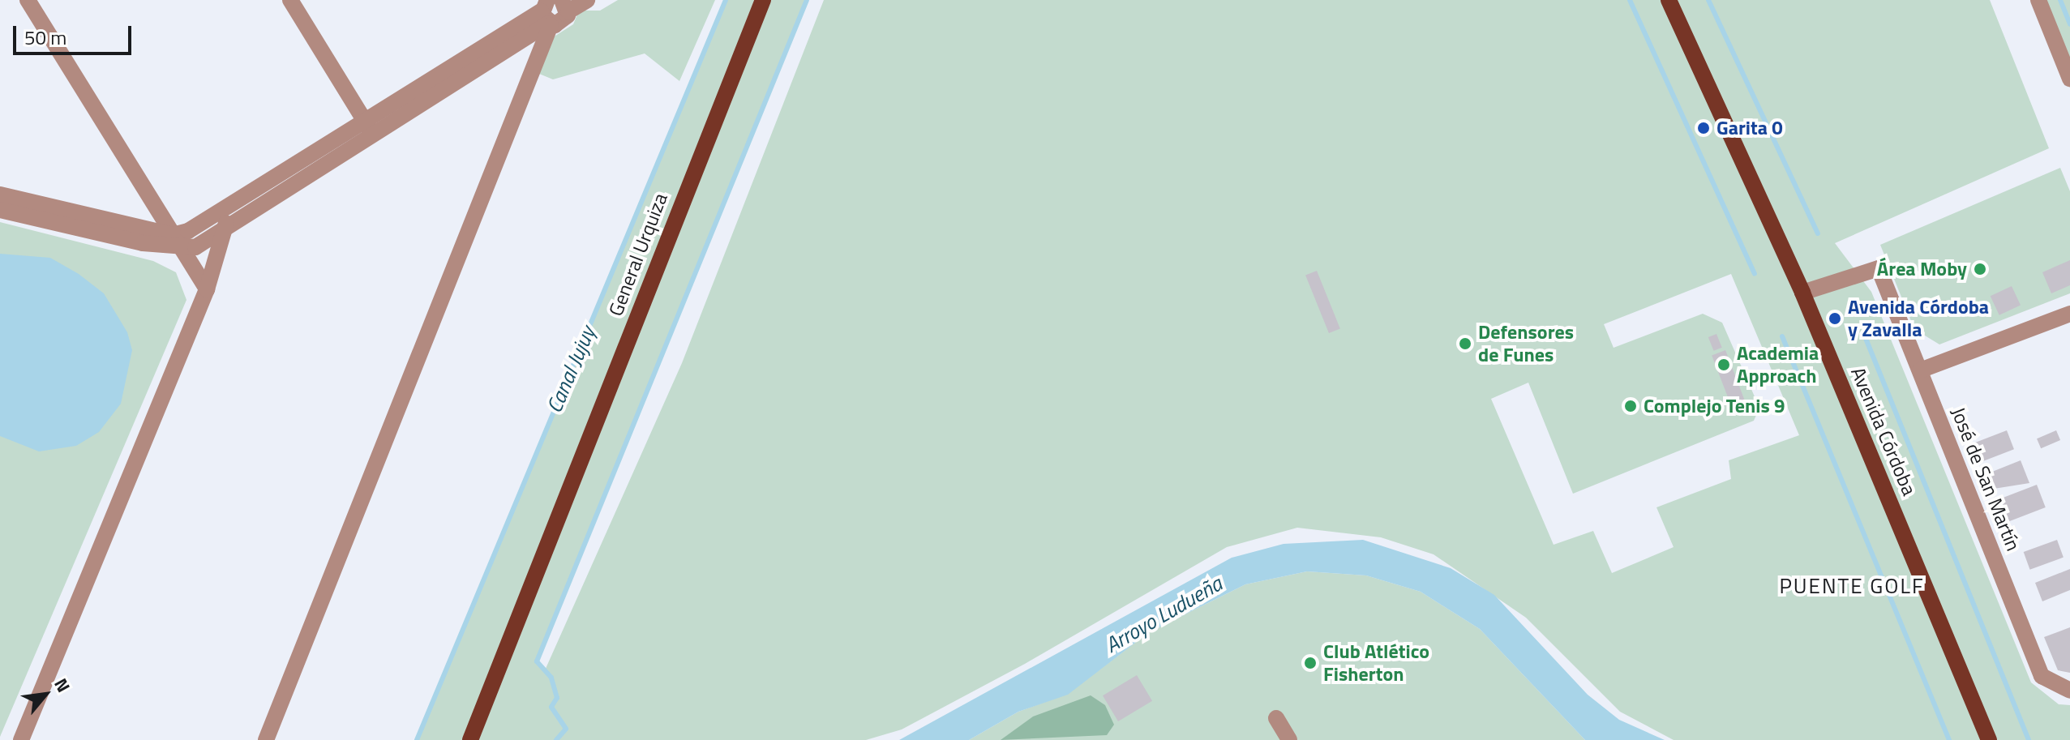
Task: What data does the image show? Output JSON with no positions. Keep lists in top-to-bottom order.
{
  "streets": {
    "main road": ["General Urquiza", "Avenida Córdoba"],
    "street": ["José de San Martín"]
  },
  "crossings": [
    ["Avenida Córdoba", "José de San Martín"]
  ],
  "districts": ["PUENTE GOLF"],
  "water": ["Canal Jujuy", "Arroyo Ludueña"],
  "places": [
    "Garita 0",
    "Área Moby",
    "Avenida Córdoba y Zavalla",
    "Defensores de Funes",
    "Academia Approach",
    "Complejo Tenis 9",
    "Club Atlético Fisherton"
  ],
  "scale_bar": "50 m",
  "north": "top right"
}
